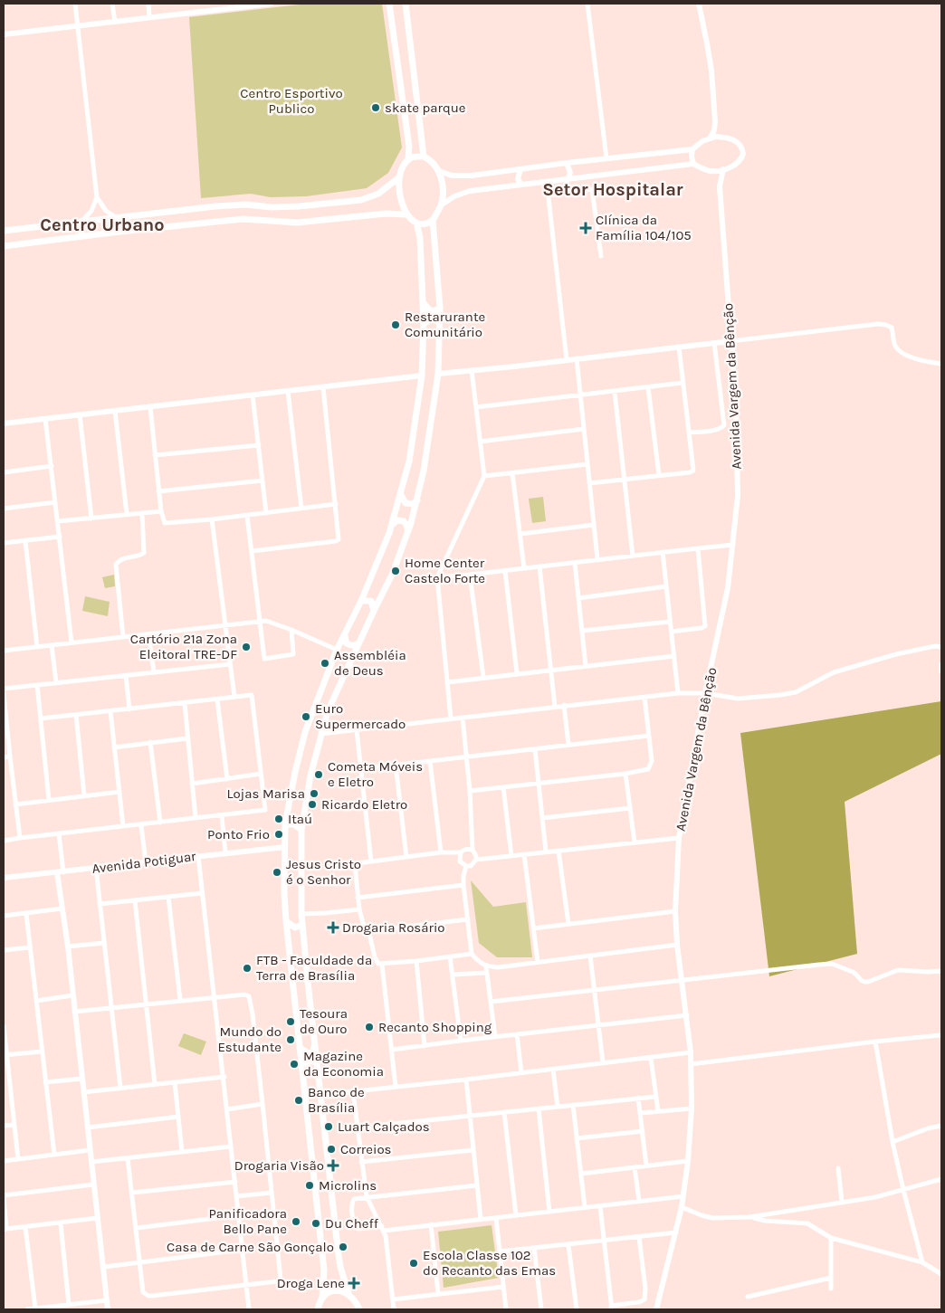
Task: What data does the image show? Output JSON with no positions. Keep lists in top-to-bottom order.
{
  "streets": {
    "street": ["Avenida Vargem da Bênção", "Avenida Potiguar"]
  },
  "districts": ["Setor Hospitalar", "Centro Urbano"],
  "parks": ["Centro Esportivo Publico"],
  "places": {
    "other": [
      "skate parque",
      "Restarurante Comunitário",
      "Home Center Castelo Forte",
      "Cartório 21ª Zona Eleitoral TRE-DF",
      "Assembléia de Deus",
      "Euro Supermercado",
      "Cometa Móveis e Eletro",
      "Lojas Marisa",
      "Ricardo Eletro",
      "Itaú",
      "Ponto Frio",
      "Jesus Cristo é o Senhor",
      "FTB - Faculdade da Terra de Brasília",
      "Tesoura de Ouro",
      "Recanto Shopping",
      "Mundo do Estudante",
      "Magazine da Economia",
      "Banco de Brasília",
      "Luart Calçados",
      "Correios",
      "Microlins",
      "Panificadora Bello Pane",
      "Du Cheff",
      "Casa de Carne São Gonçalo",
      "Escola Classe 102 do Recanto das Emas"
    ],
    "health": [
      "Clínica da Família 104/105",
      "Drogaria Rosário",
      "Drogaria Visão",
      "Droga Lene"
    ]
  }
}
